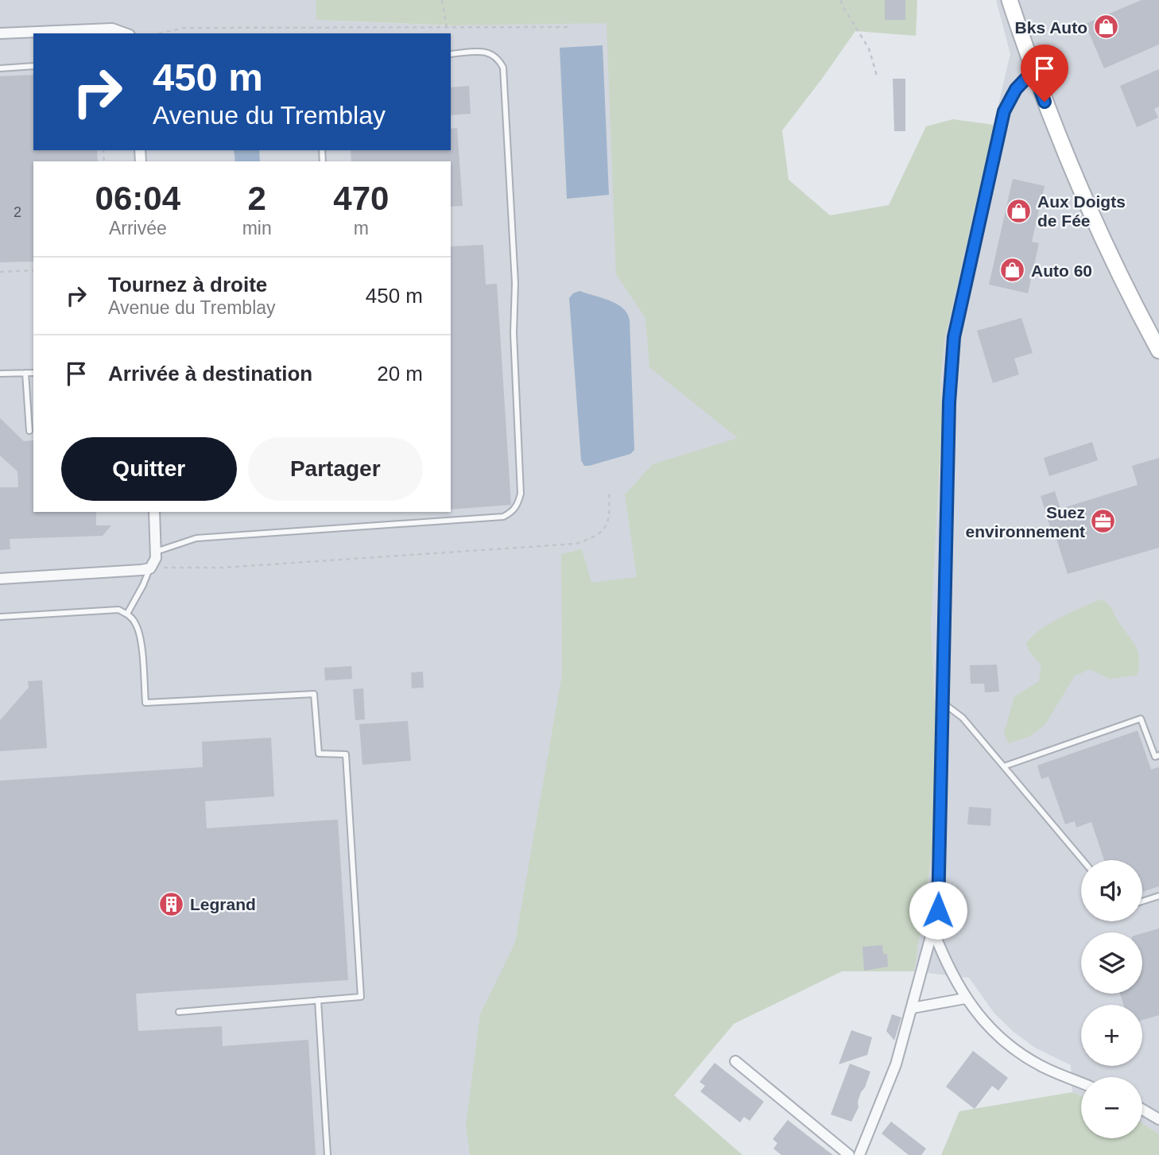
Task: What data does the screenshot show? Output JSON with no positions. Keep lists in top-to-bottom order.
{
  "places": {
    "shop": ["Bks Auto", "Aux Doigts de Fée", "Auto 60"],
    "office": ["Suez environnement"],
    "building": ["Legrand"]
  },
  "house_numbers": ["2"],
  "page": {
    "turn": ["450 m", "Avenue du Tremblay"],
    "eta": [
      "06:04",
      "Arrivée",
      "2",
      "min",
      "470",
      "m"
    ],
    "list": [
      {
        "name": "Tournez à droite",
        "note": "Avenue du Tremblay",
        "value": "450 m"
      },
      {
        "name": "Arrivée à destination",
        "value": "20 m"
      }
    ],
    "buttons": ["Quitter", "Partager"],
    "map_buttons": ["+", "−"]
  }
}
